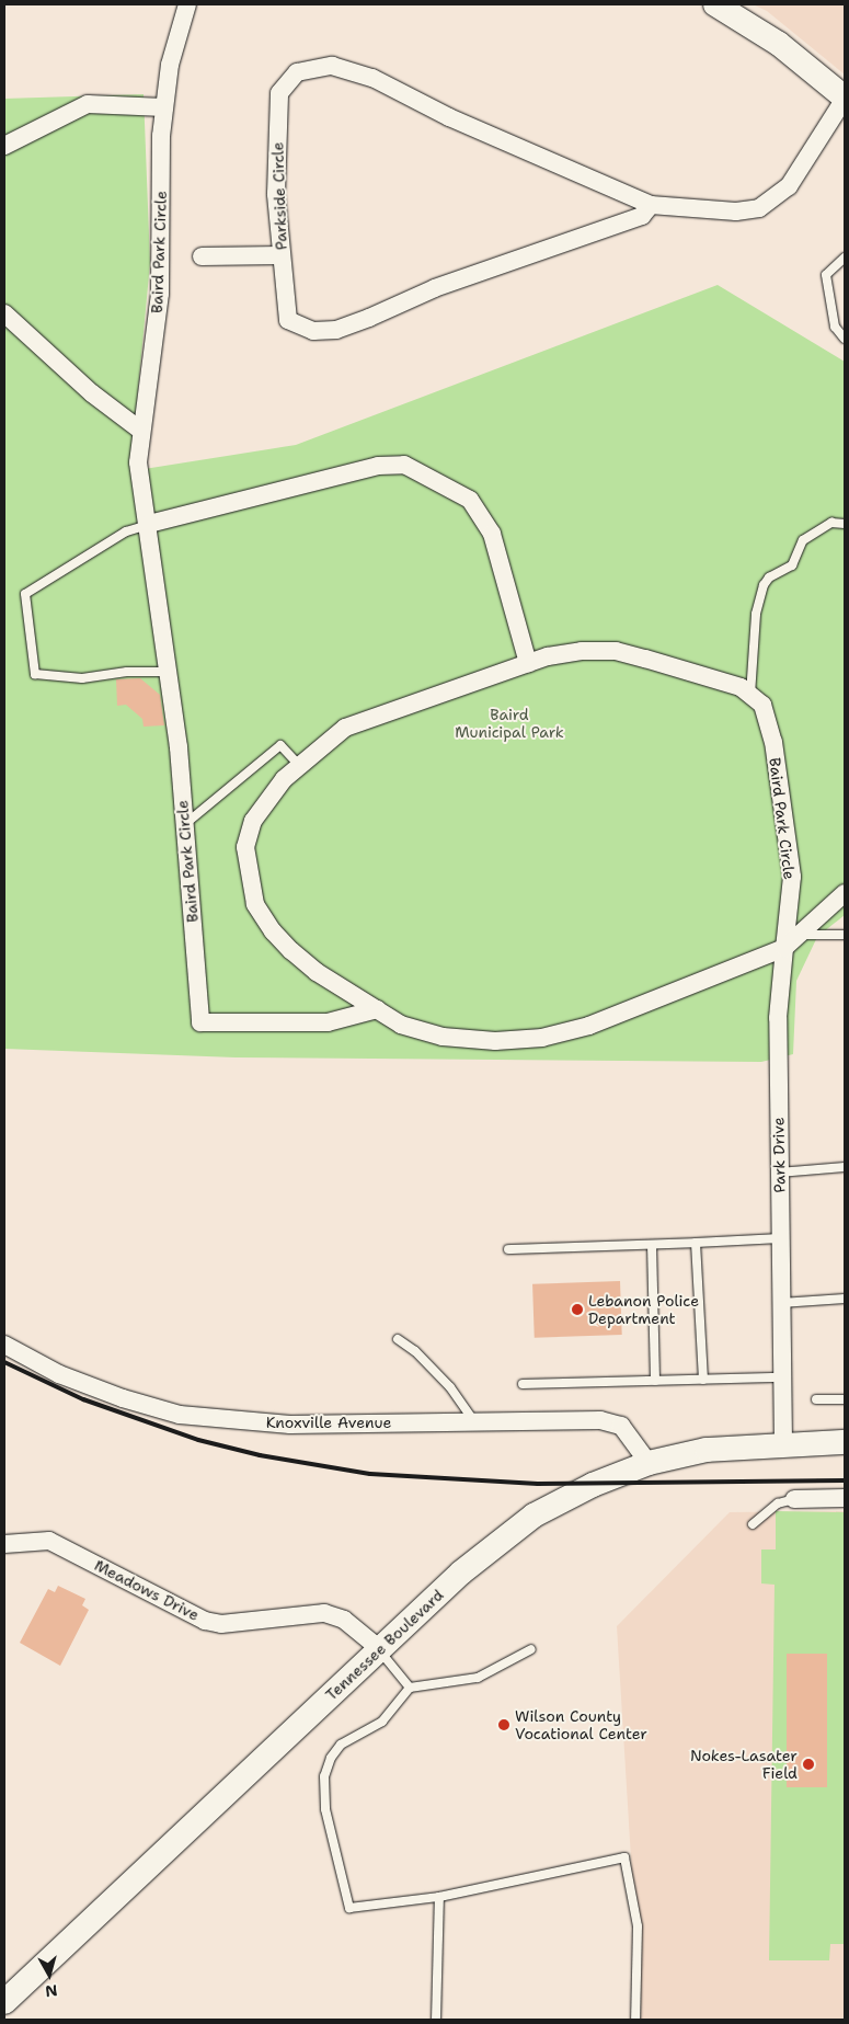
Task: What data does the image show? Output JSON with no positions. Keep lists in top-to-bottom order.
{
  "streets": {
    "street": [
      "Parkside Circle",
      "Baird Park Circle",
      "Park Drive",
      "Knoxville Avenue",
      "Meadows Drive",
      "Tennessee Boulevard"
    ]
  },
  "crossings": [
    ["Baird Park Circle", "Park Drive"],
    ["Park Drive", "Tennessee Boulevard"],
    ["Knoxville Avenue", "Tennessee Boulevard"],
    ["Meadows Drive", "Tennessee Boulevard"]
  ],
  "parks": ["Baird Municipal Park"],
  "places": ["Lebanon Police Department", "Wilson County Vocational Center", "Nokes-Lasater Field"],
  "north": "bottom"
}
